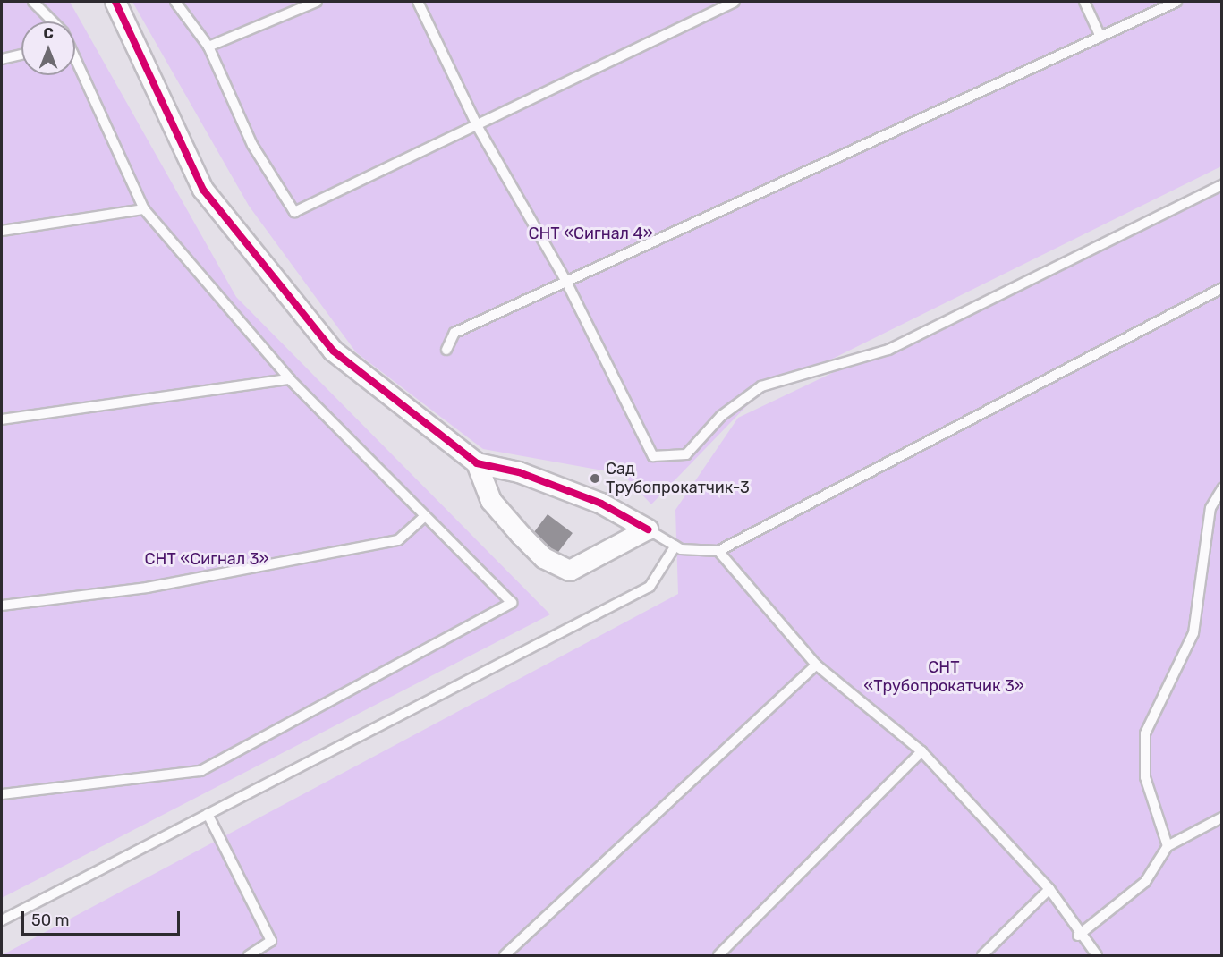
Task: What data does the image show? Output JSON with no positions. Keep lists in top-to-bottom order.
{
  "parks": ["СНТ «Сигнал 4»", "СНТ «Сигнал 3»", "СНТ «Трубопрокатчик 3»"],
  "places": ["Сад Трубопрокатчик-3"],
  "scale_bar": "50 m",
  "north": "top"
}
